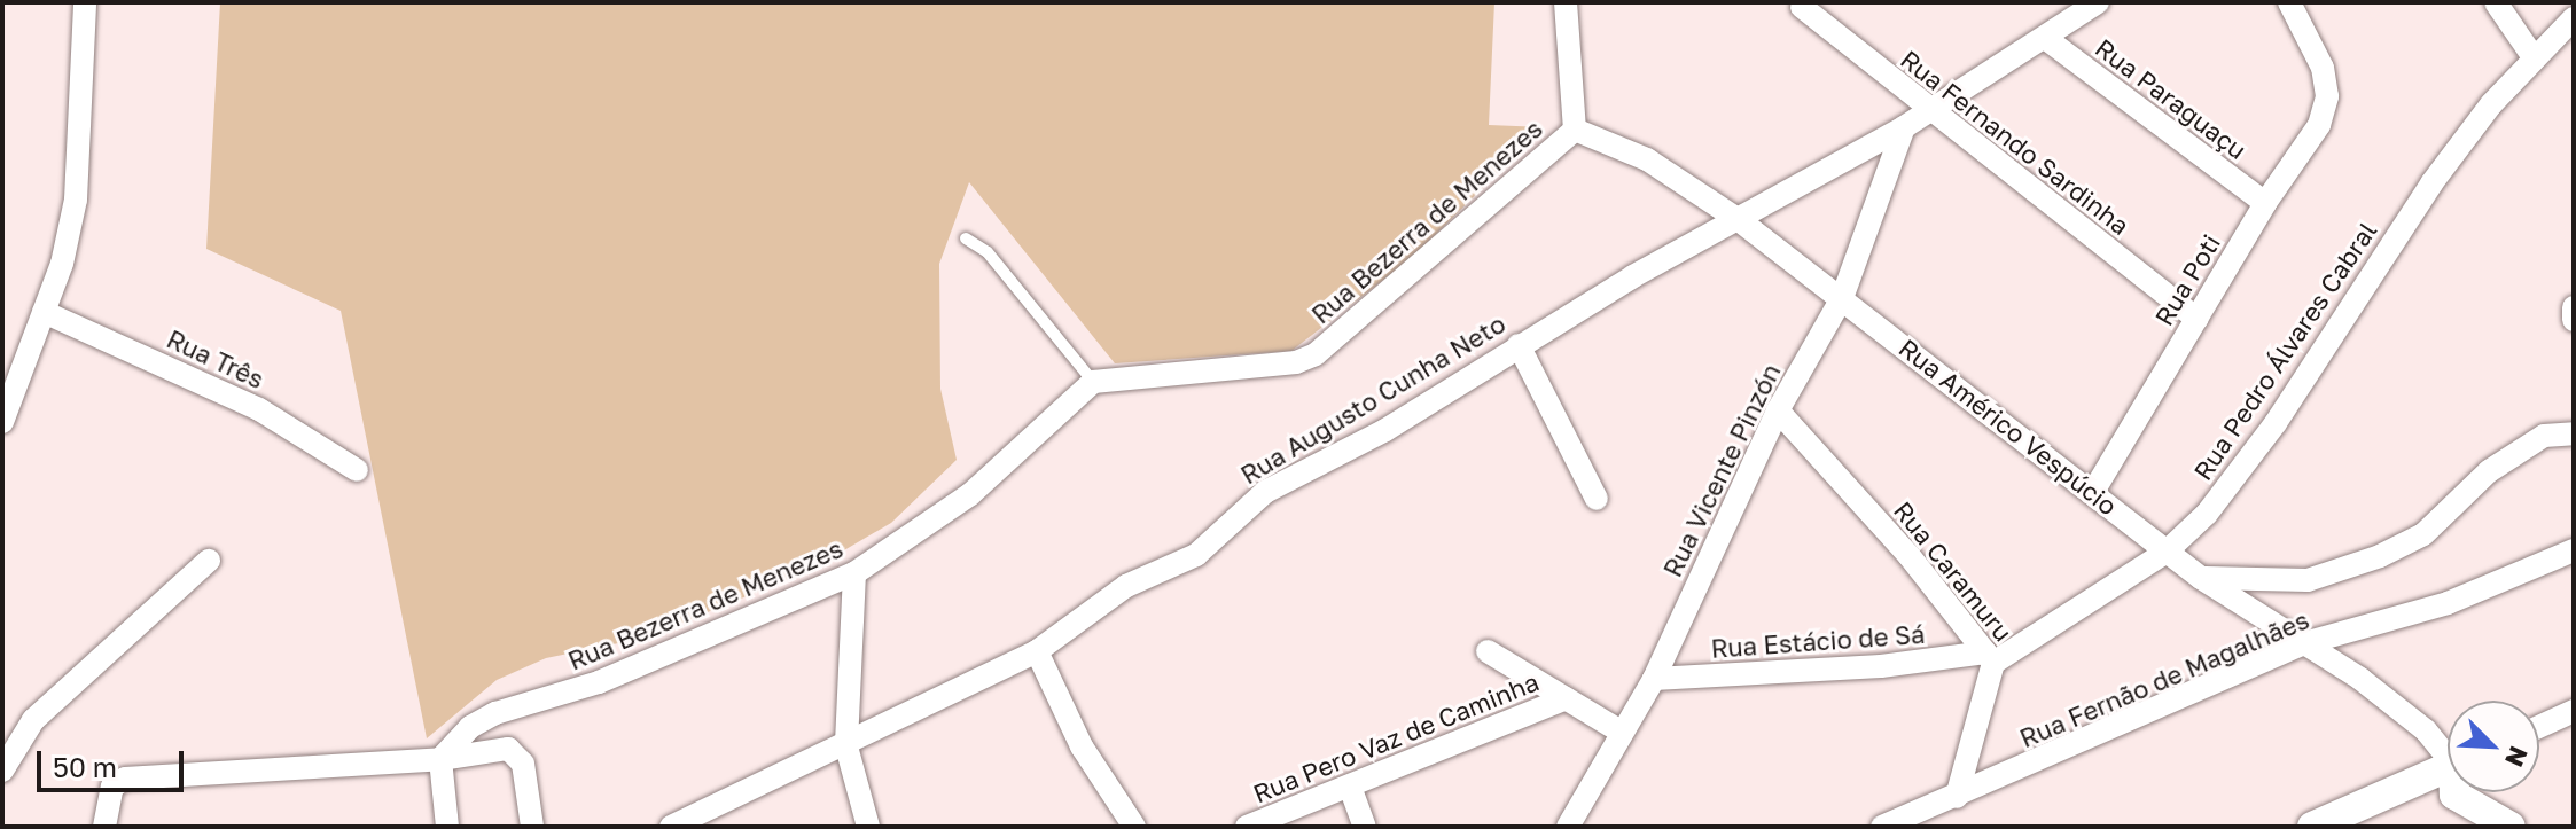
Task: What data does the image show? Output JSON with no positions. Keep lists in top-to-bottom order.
{
  "streets": {
    "street": [
      "Rua Paraguaçu",
      "Rua Fernando Sardinha",
      "Rua Bezerra de Menezes",
      "Rua Poti",
      "Rua Pedro Álvares Cabral",
      "Rua Três",
      "Rua Augusto Cunha Neto",
      "Rua Américo Vespúcio",
      "Rua Vicente Pinzón",
      "Rua Caramuru",
      "Rua Estácio de Sá",
      "Rua Fernão de Magalhães",
      "Rua Pero Vaz de Caminha"
    ]
  },
  "crossings": [
    ["Rua Paraguaçu", "Rua Poti"],
    ["Rua Paraguaçu", "Rua Augusto Cunha Neto"],
    ["Rua Fernando Sardinha", "Rua Poti"],
    ["Rua Fernando Sardinha", "Rua Augusto Cunha Neto"],
    ["Rua Bezerra de Menezes", "Rua Américo Vespúcio"],
    ["Rua Poti", "Rua Américo Vespúcio"],
    ["Rua Pedro Álvares Cabral", "Rua Américo Vespúcio"],
    ["Rua Pedro Álvares Cabral", "Rua Caramuru"],
    ["Rua Pedro Álvares Cabral", "Rua Estácio de Sá"],
    ["Rua Augusto Cunha Neto", "Rua Américo Vespúcio"],
    ["Rua Augusto Cunha Neto", "Rua Vicente Pinzón"],
    ["Rua Américo Vespúcio", "Rua Vicente Pinzón"],
    ["Rua Américo Vespúcio", "Rua Fernão de Magalhães"],
    ["Rua Vicente Pinzón", "Rua Caramuru"],
    ["Rua Vicente Pinzón", "Rua Estácio de Sá"],
    ["Rua Caramuru", "Rua Estácio de Sá"],
    ["Rua Caramuru", "Rua Fernão de Magalhães"]
  ],
  "scale_bar": "50 m",
  "north": "bottom right"
}
